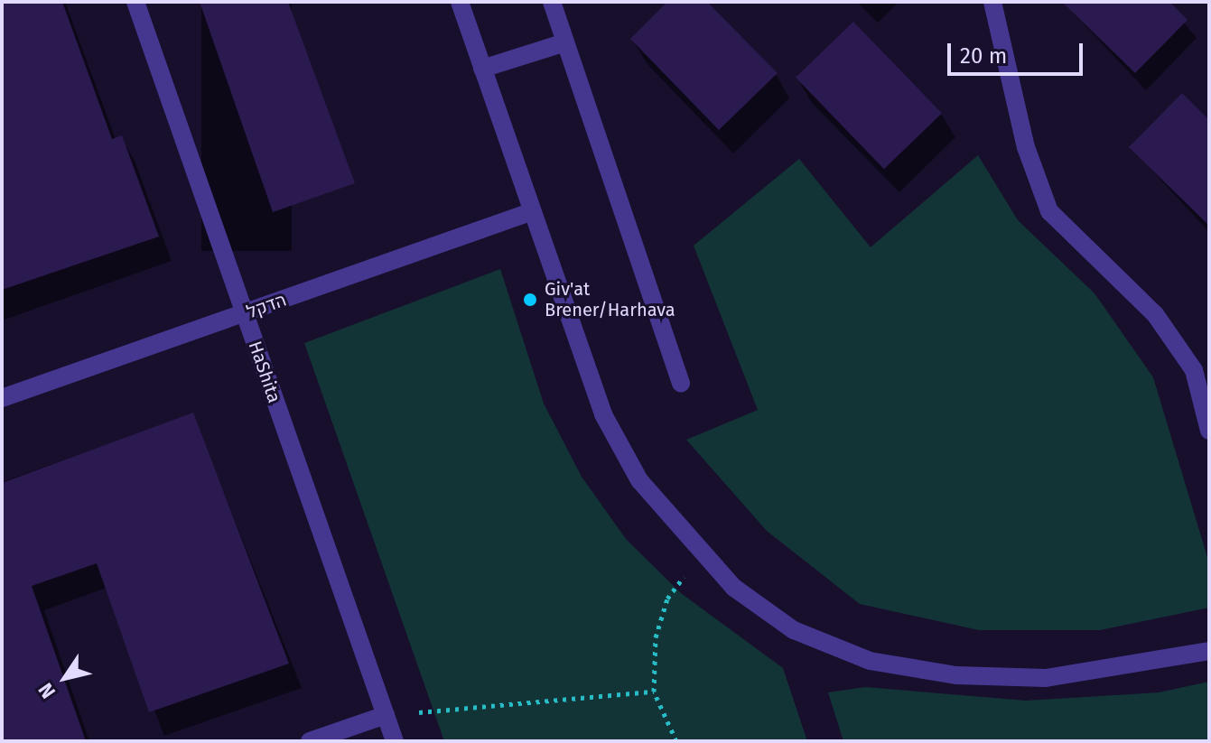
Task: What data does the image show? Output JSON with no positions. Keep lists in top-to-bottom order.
{
  "streets": {
    "street": ["הדקל", "HaShita"]
  },
  "crossings": [
    ["הדקל", "HaShita"]
  ],
  "places": ["Giv'at Brener/Harhava"],
  "scale_bar": "20 m",
  "north": "bottom left"
}
